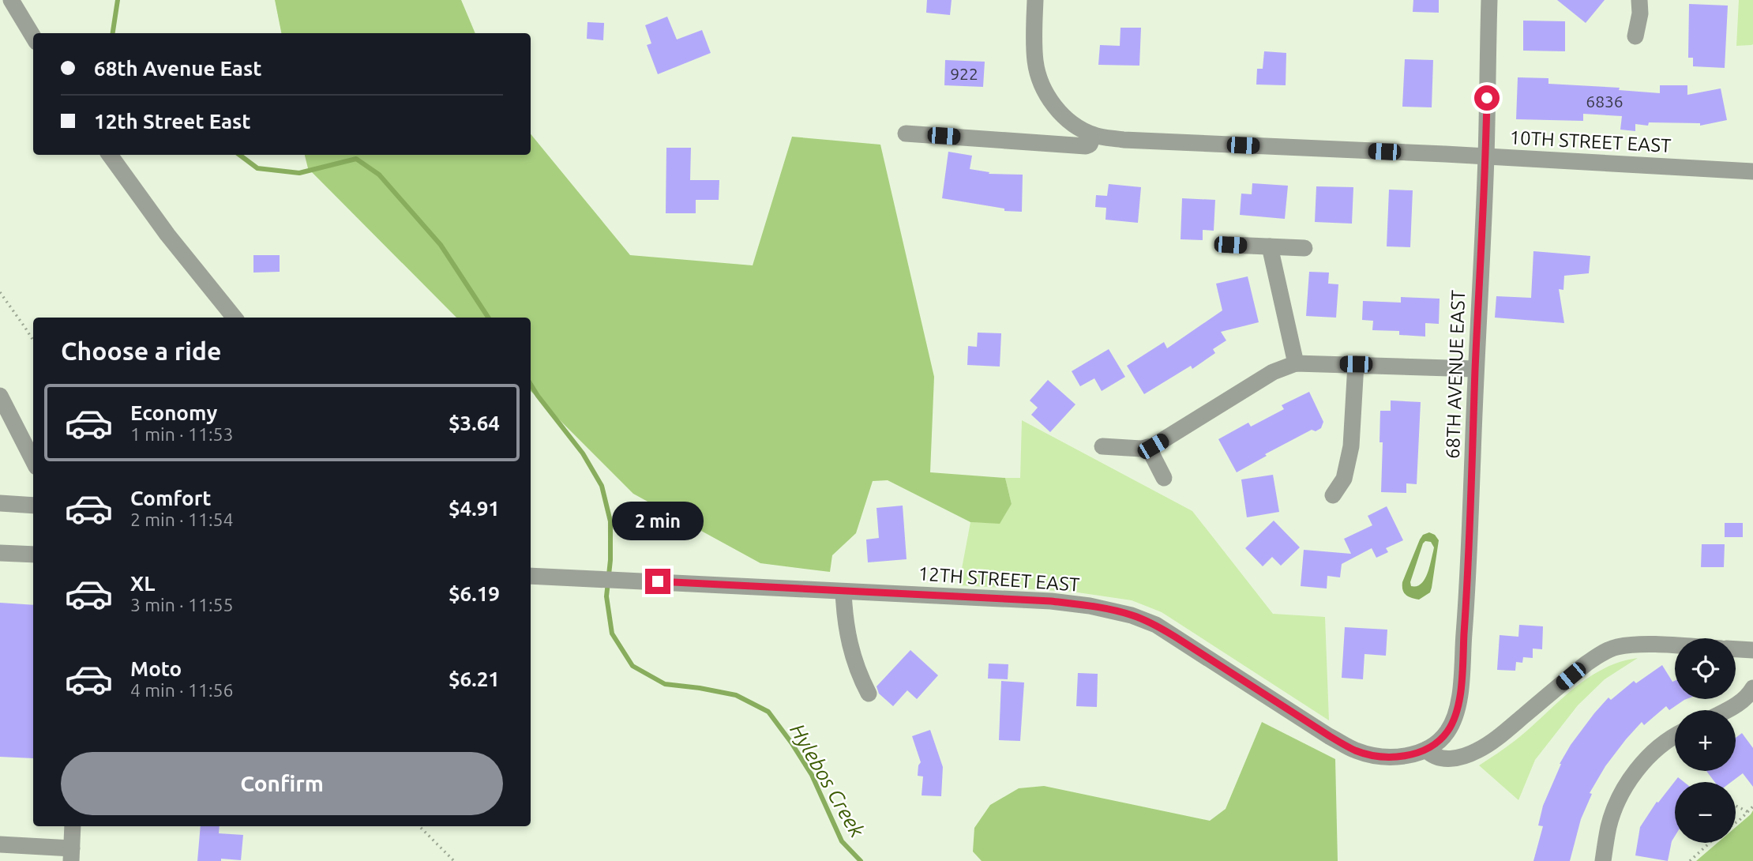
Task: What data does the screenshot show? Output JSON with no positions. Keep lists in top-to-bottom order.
{
  "streets": {
    "street": ["10TH STREET EAST", "68TH AVENUE EAST", "12TH STREET EAST"]
  },
  "crossings": [
    ["10TH STREET EAST", "68TH AVENUE EAST"],
    ["68TH AVENUE EAST", "12TH STREET EAST"]
  ],
  "water": ["Hylebos Creek"],
  "house_numbers": ["922", "6836"],
  "page": {
    "banner": ["68th Avenue East", "12th Street East"],
    "heading": "Choose a ride",
    "list": [
      {
        "name": "Economy",
        "note": "1 min · 11:53",
        "value": "$3.64"
      },
      {
        "name": "Comfort",
        "note": "2 min · 11:54",
        "value": "$4.91"
      },
      {
        "name": "XL",
        "note": "3 min · 11:55",
        "value": "$6.19"
      },
      {
        "name": "Moto",
        "note": "4 min · 11:56",
        "value": "$6.21"
      }
    ],
    "bubble": "2 min",
    "map_buttons": ["+", "−"],
    "buttons": "Confirm"
  }
}
